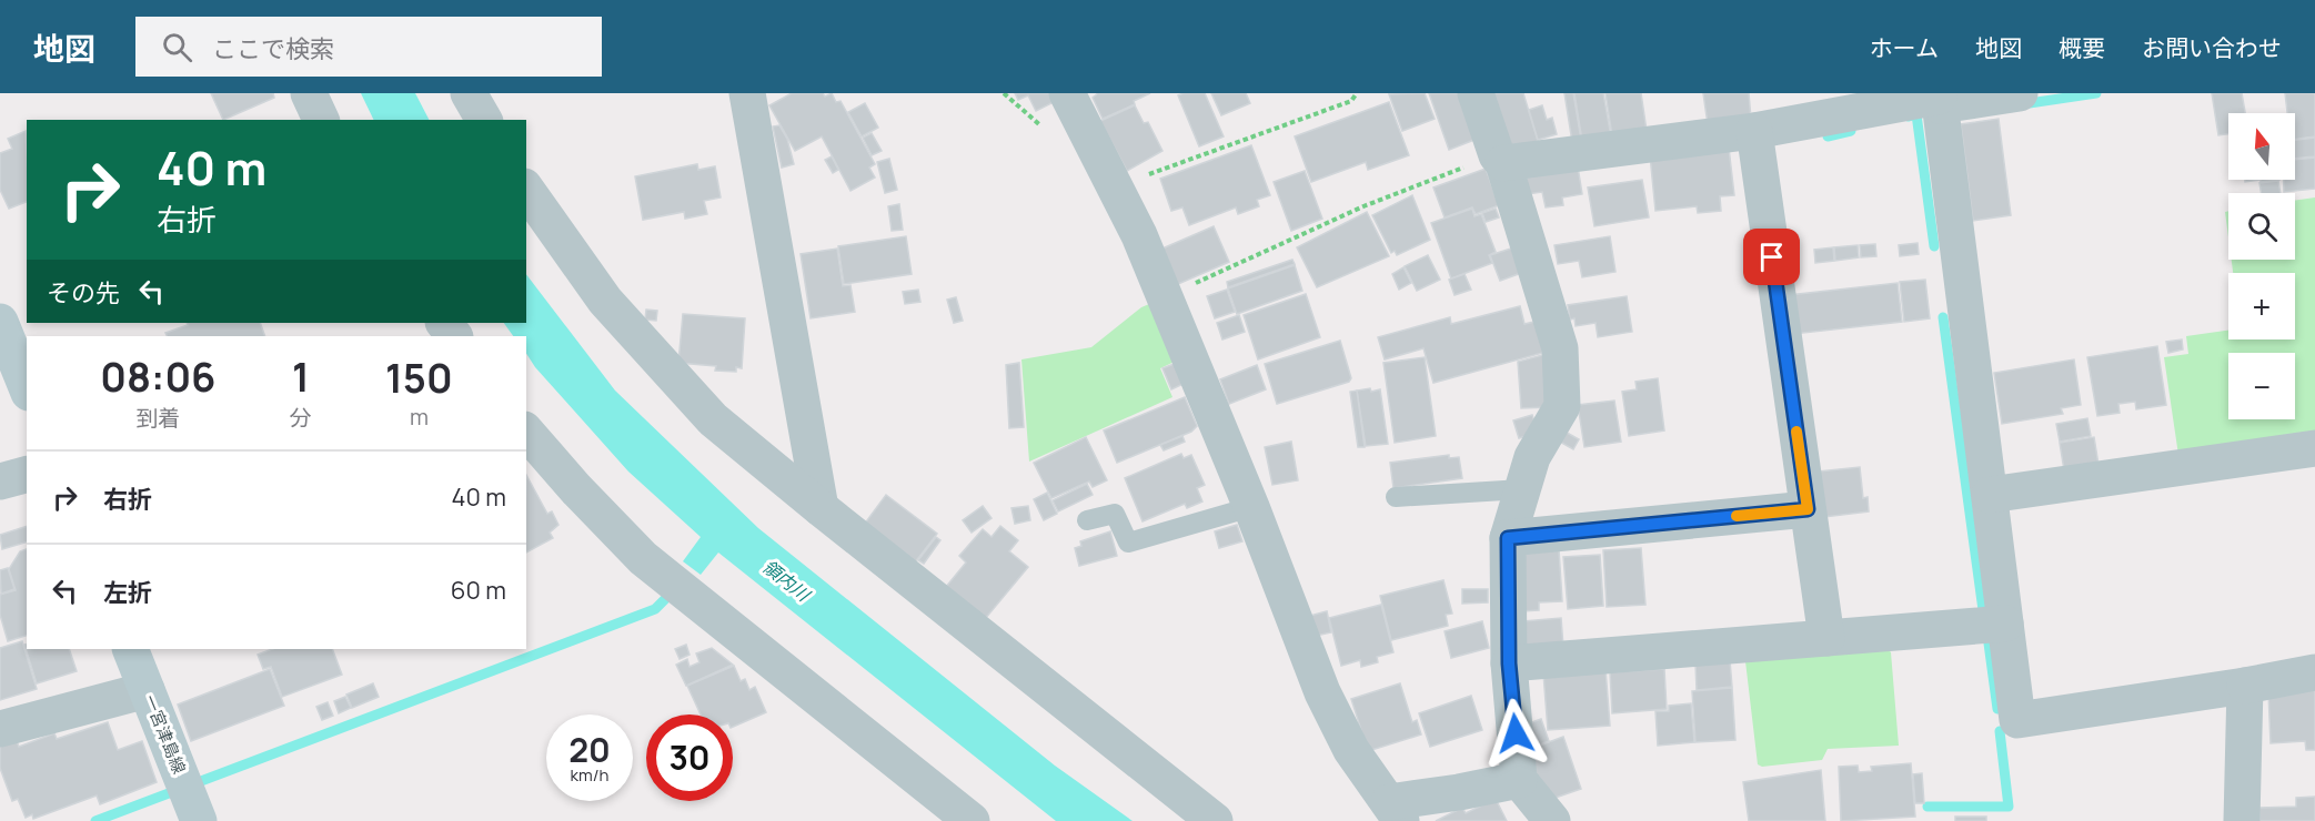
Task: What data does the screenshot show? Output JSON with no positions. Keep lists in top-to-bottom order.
{
  "streets": {
    "main road": ["一宮津島線"]
  },
  "water": ["領内川"],
  "north": "top",
  "page": {
    "header": "地図",
    "search": "ここで検索",
    "nav": [
      "ホーム",
      "地図",
      "概要",
      "お問い合わせ"
    ],
    "map_buttons": ["+", "−"],
    "turn": ["40 m", "右折"],
    "then": "その先",
    "eta": [
      "08:06",
      "到着",
      "1",
      "分",
      "150",
      "m"
    ],
    "list": [
      {
        "name": "右折",
        "value": "40 m"
      },
      {
        "name": "左折",
        "value": "60 m"
      }
    ],
    "speed": "20 km/h",
    "limit": "30"
  }
}
